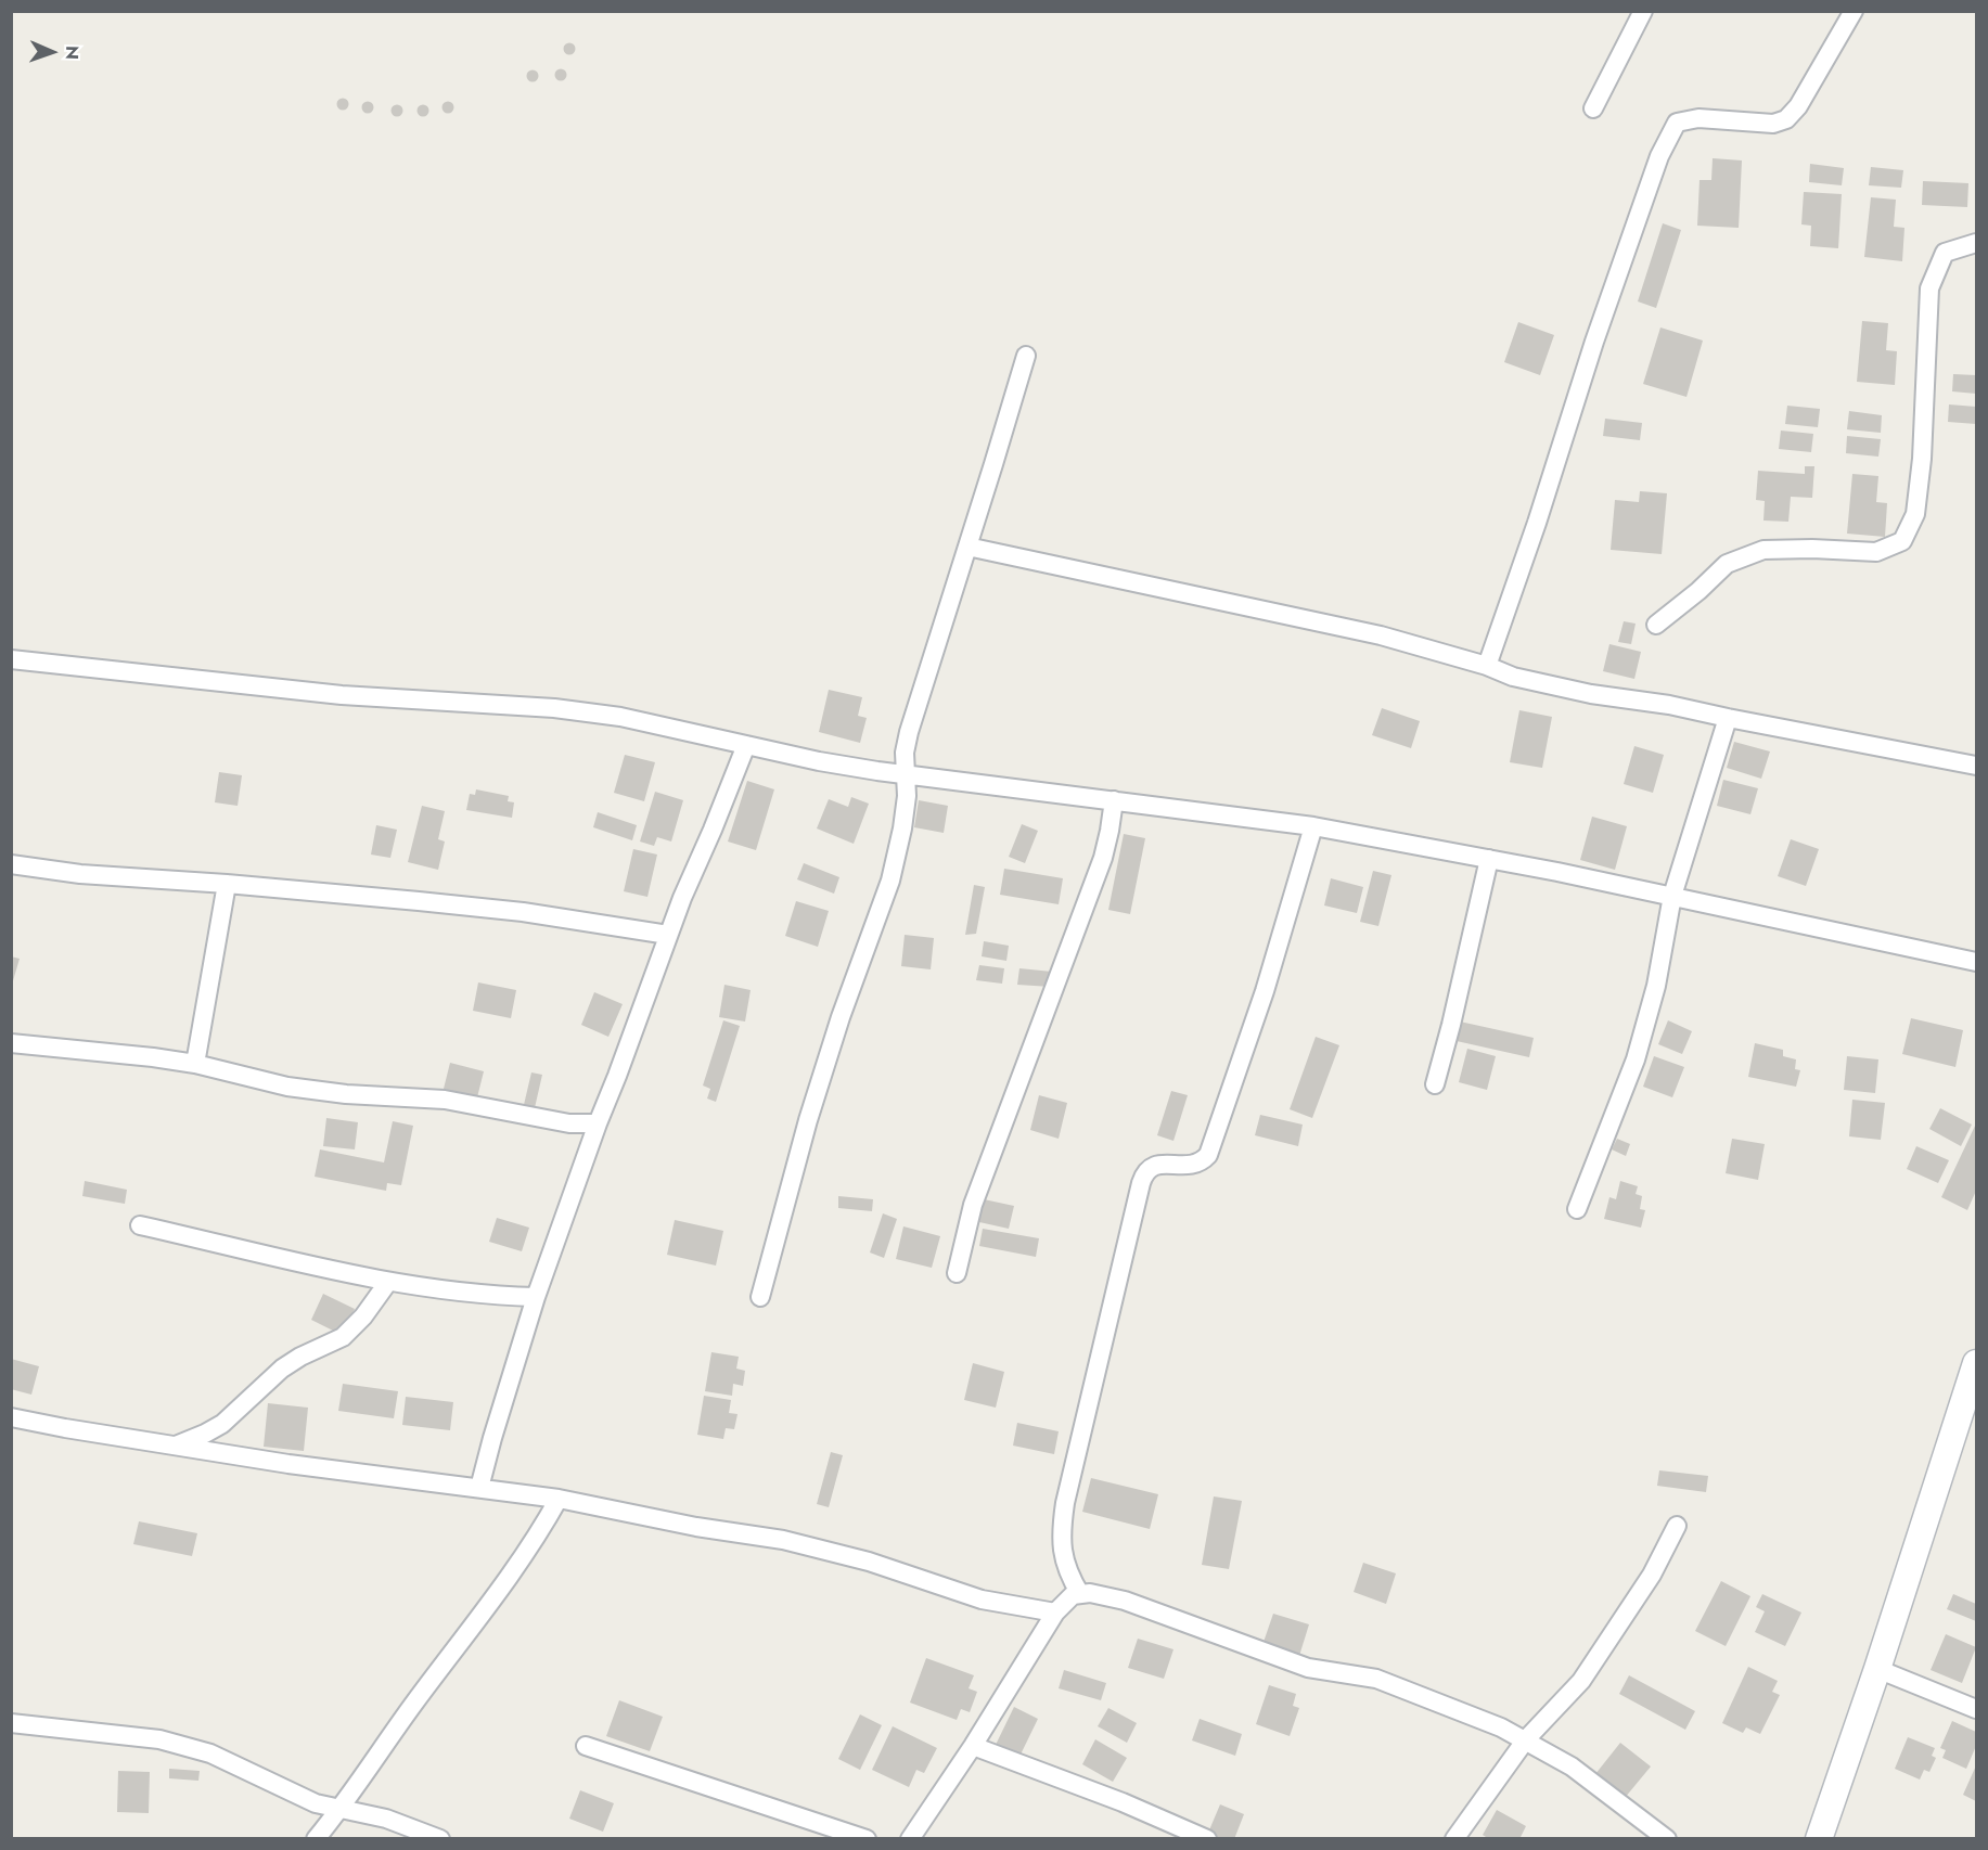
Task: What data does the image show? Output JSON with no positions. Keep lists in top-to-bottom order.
{
  "north": "right"
}
